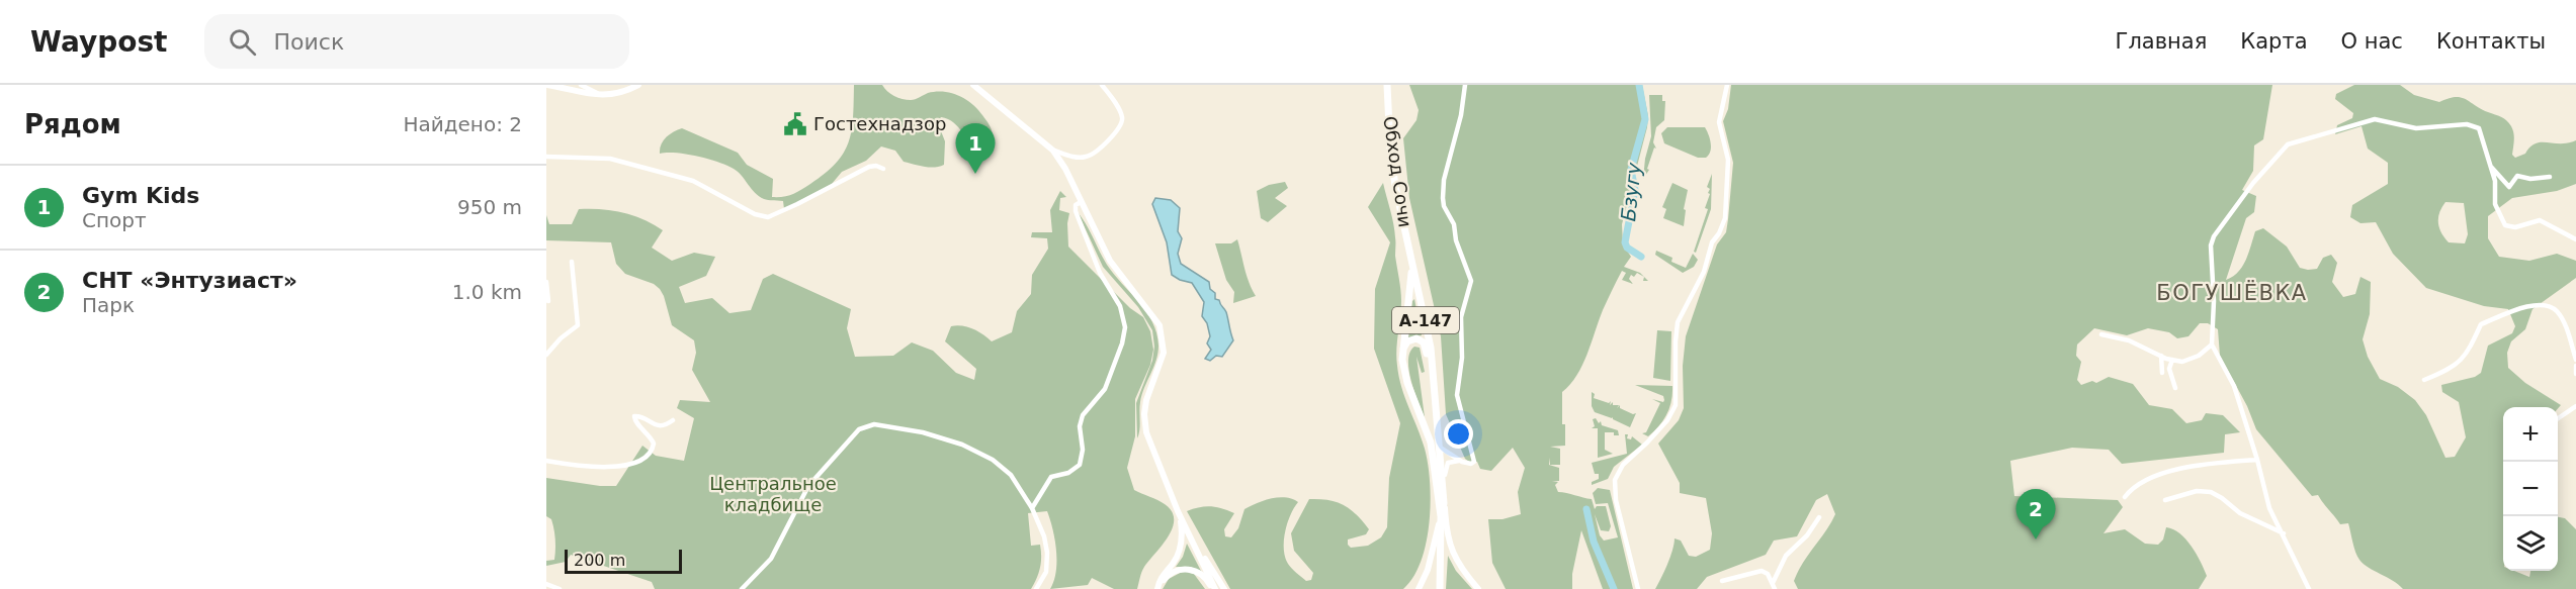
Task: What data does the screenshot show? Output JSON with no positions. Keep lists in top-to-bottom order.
{
  "streets": {
    "highway": ["Обход Сочи", "А-147"]
  },
  "crossings": [
    ["Обход Сочи", "А-147"]
  ],
  "districts": ["БОГУШЁВКА"],
  "water": ["Бзугу"],
  "parks": ["Центральное кладбище"],
  "places": {
    "public building": ["Гостехнадзор"]
  },
  "scale_bar": "200 m",
  "page": {
    "header": "Waypost",
    "search": "Поиск",
    "nav": [
      "Главная",
      "Карта",
      "О нас",
      "Контакты"
    ],
    "heading": ["Рядом", "Найдено: 2"],
    "pins": ["1", "2"],
    "list": [
      {
        "mark": "1",
        "name": "Gym Kids",
        "note": "Спорт",
        "value": "950 m"
      },
      {
        "mark": "2",
        "name": "СНТ «Энтузиаст»",
        "note": "Парк",
        "value": "1.0 km"
      }
    ],
    "map_buttons": ["+", "−"],
    "scale": "200 m"
  }
}
